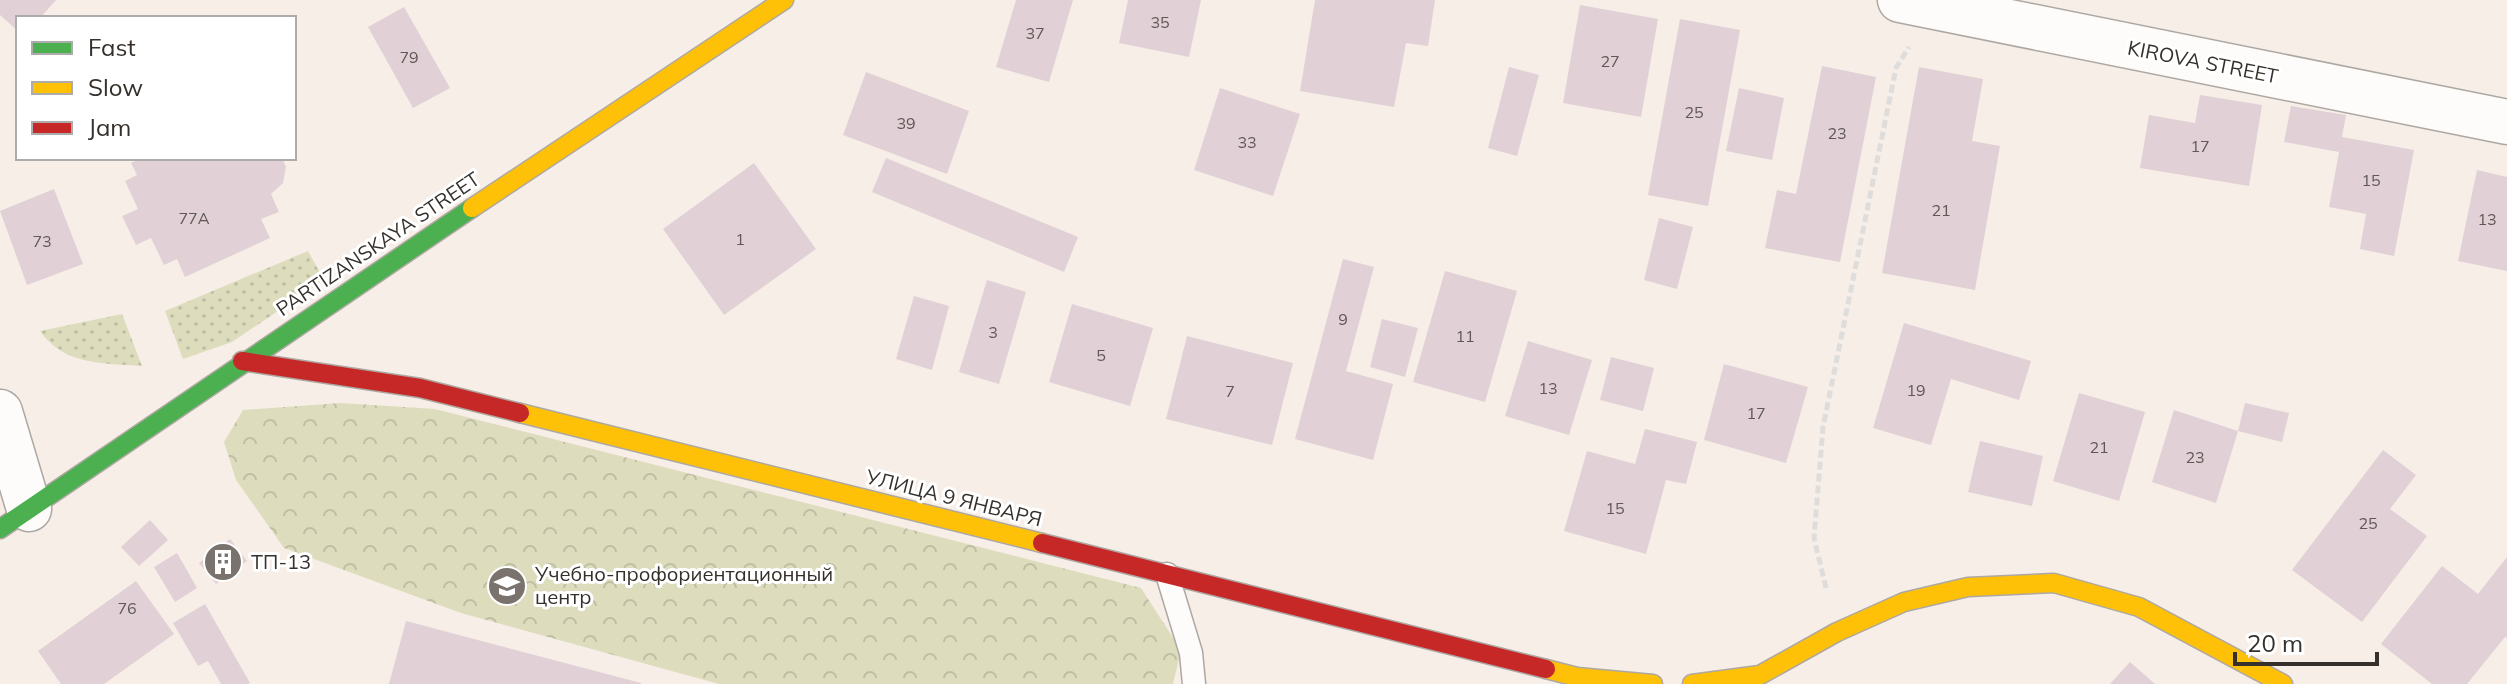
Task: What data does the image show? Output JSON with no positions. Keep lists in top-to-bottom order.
{
  "streets": {
    "street": ["KIROVA STREET", "PARTIZANSKAYA STREET", "УЛИЦА 9 ЯНВАРЯ"]
  },
  "crossings": [
    ["PARTIZANSKAYA STREET", "УЛИЦА 9 ЯНВАРЯ"]
  ],
  "places": {
    "building": ["ТП-13"],
    "school or university": ["Учебно-профориентационный центр"]
  },
  "house_numbers": [
    "35",
    "37",
    "79",
    "27",
    "25",
    "39",
    "23",
    "33",
    "17",
    "15",
    "21",
    "77А",
    "13",
    "1",
    "73",
    "9",
    "3",
    "11",
    "5",
    "13",
    "19",
    "7",
    "17",
    "21",
    "23",
    "15",
    "25",
    "76"
  ],
  "legend": ["Fast", "Slow", "Jam"],
  "scale_bar": "20 m"
}
